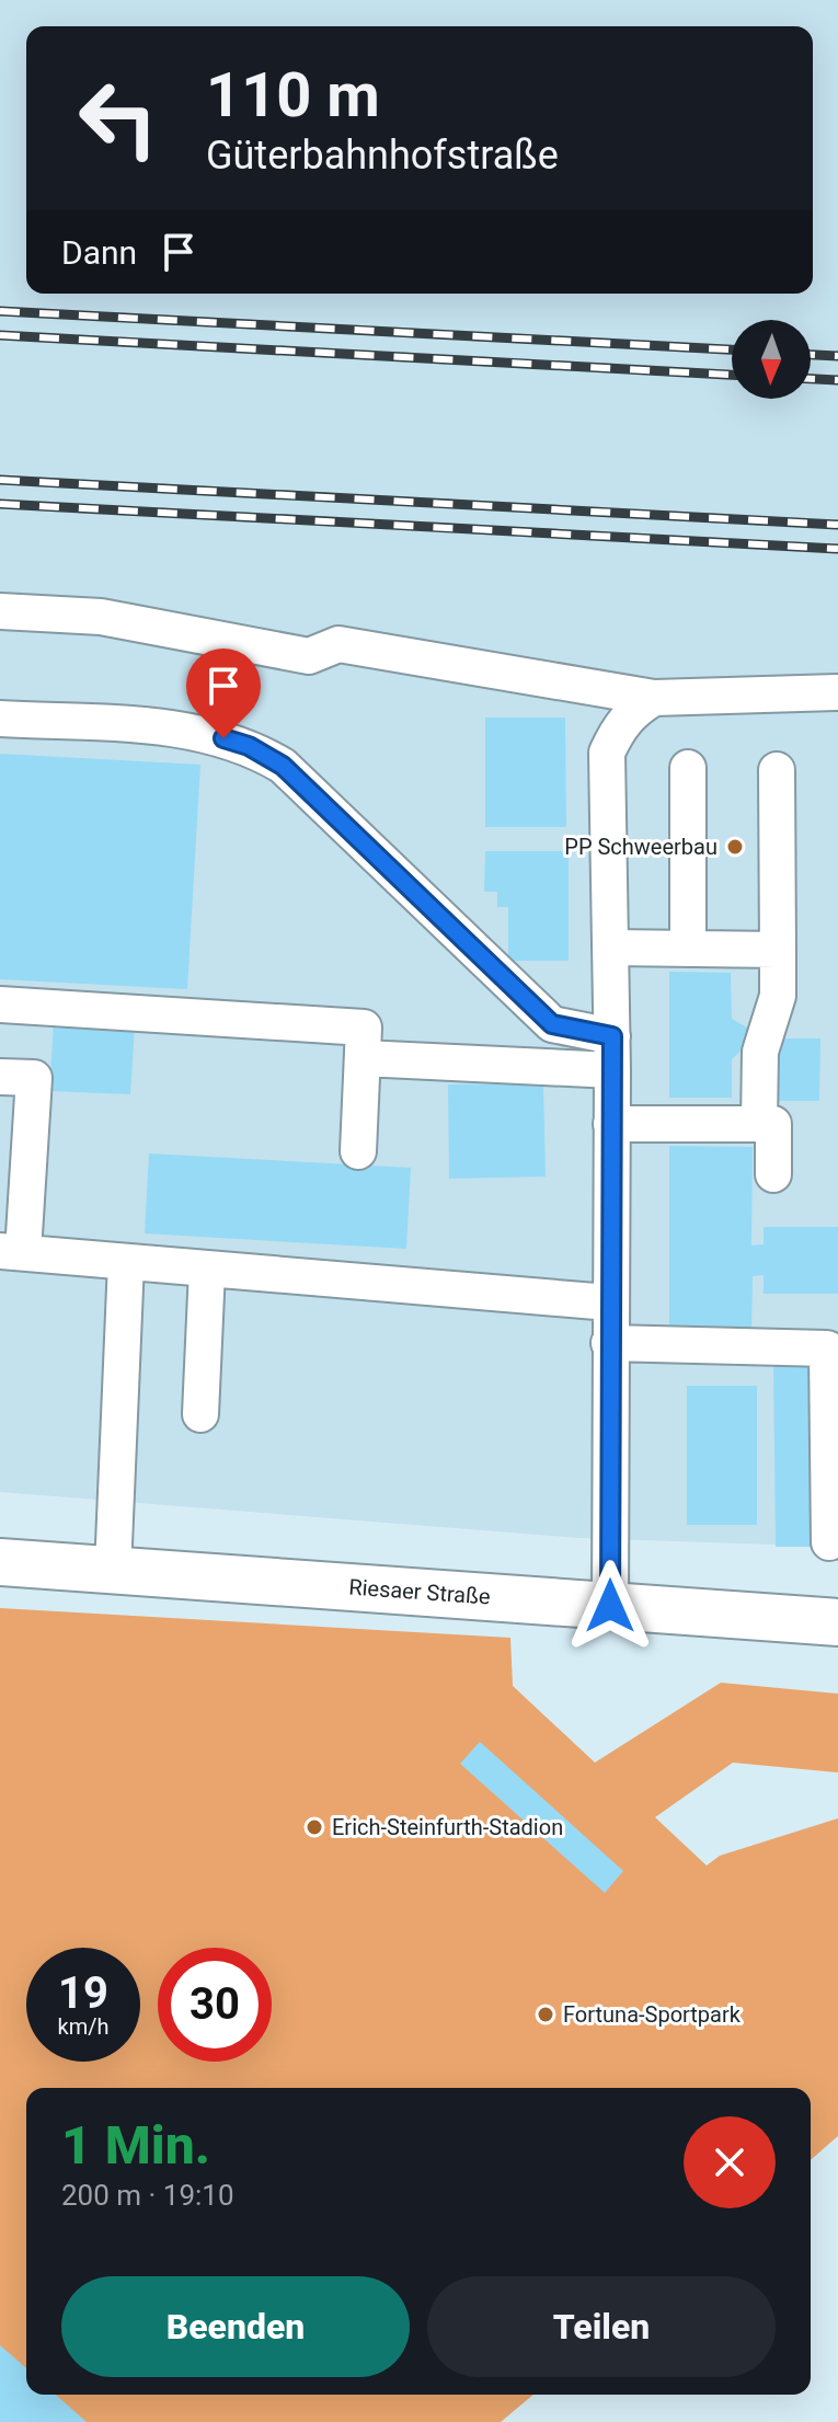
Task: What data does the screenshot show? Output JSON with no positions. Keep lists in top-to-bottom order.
{
  "streets": {
    "main road": ["Riesaer Straße"]
  },
  "places": ["PP Schweerbau", "Erich-Steinfurth-Stadion", "Fortuna-Sportpark"],
  "north": "bottom",
  "page": {
    "turn": ["110 m", "Güterbahnhofstraße"],
    "then": "Dann",
    "speed": "19 km/h",
    "limit": "30",
    "heading": ["1 Min.", "200 m · 19:10"],
    "buttons": ["Beenden", "Teilen"]
  }
}
